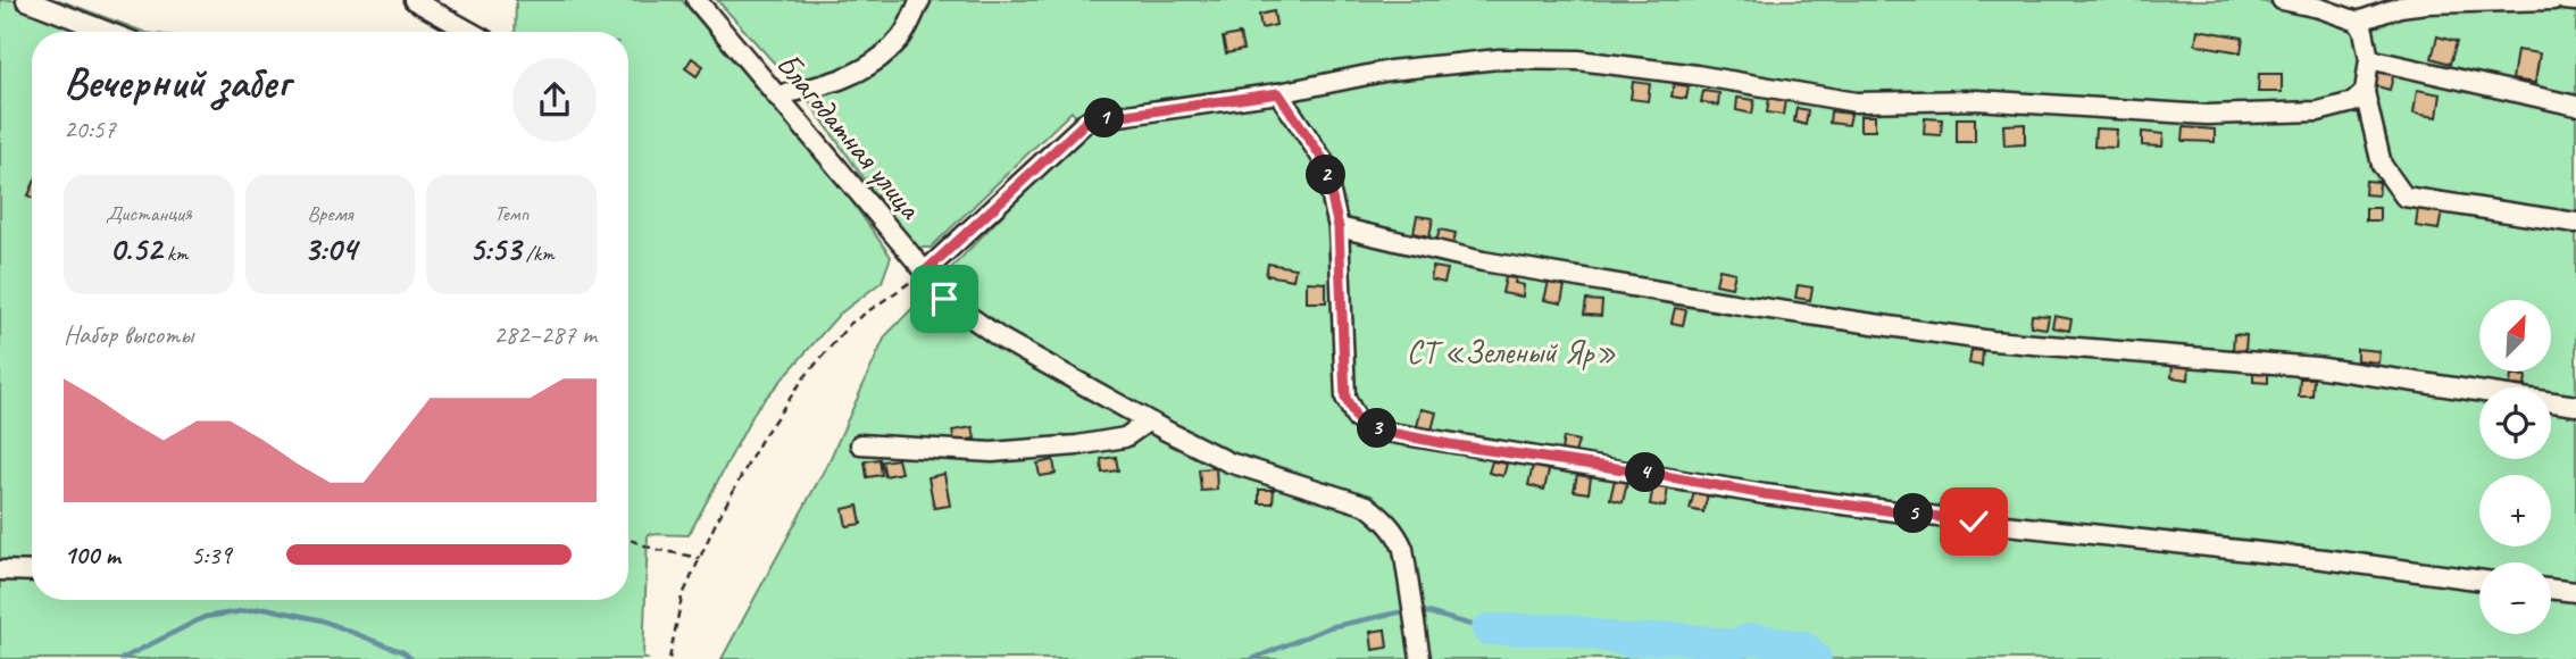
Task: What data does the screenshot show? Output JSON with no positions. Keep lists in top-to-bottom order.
{
  "streets": {
    "street": ["Благодатная улица"]
  },
  "parks": ["СТ «Зеленый Яр»"],
  "north": "top right",
  "page": {
    "heading": ["Вечерний забег", "20:57"],
    "pins": [
      "1",
      "2",
      "3",
      "4",
      "5"
    ],
    "stats": [
      ["Дистанция", "0.52 km"],
      ["Время", "3:04"],
      ["Темп", "5:53 /km"]
    ],
    "map_buttons": ["+", "−"],
    "chart": ["Набор высоты", "282–287 m"],
    "list": [
      {
        "name": "100 m",
        "note": "5:39"
      }
    ]
  }
}
